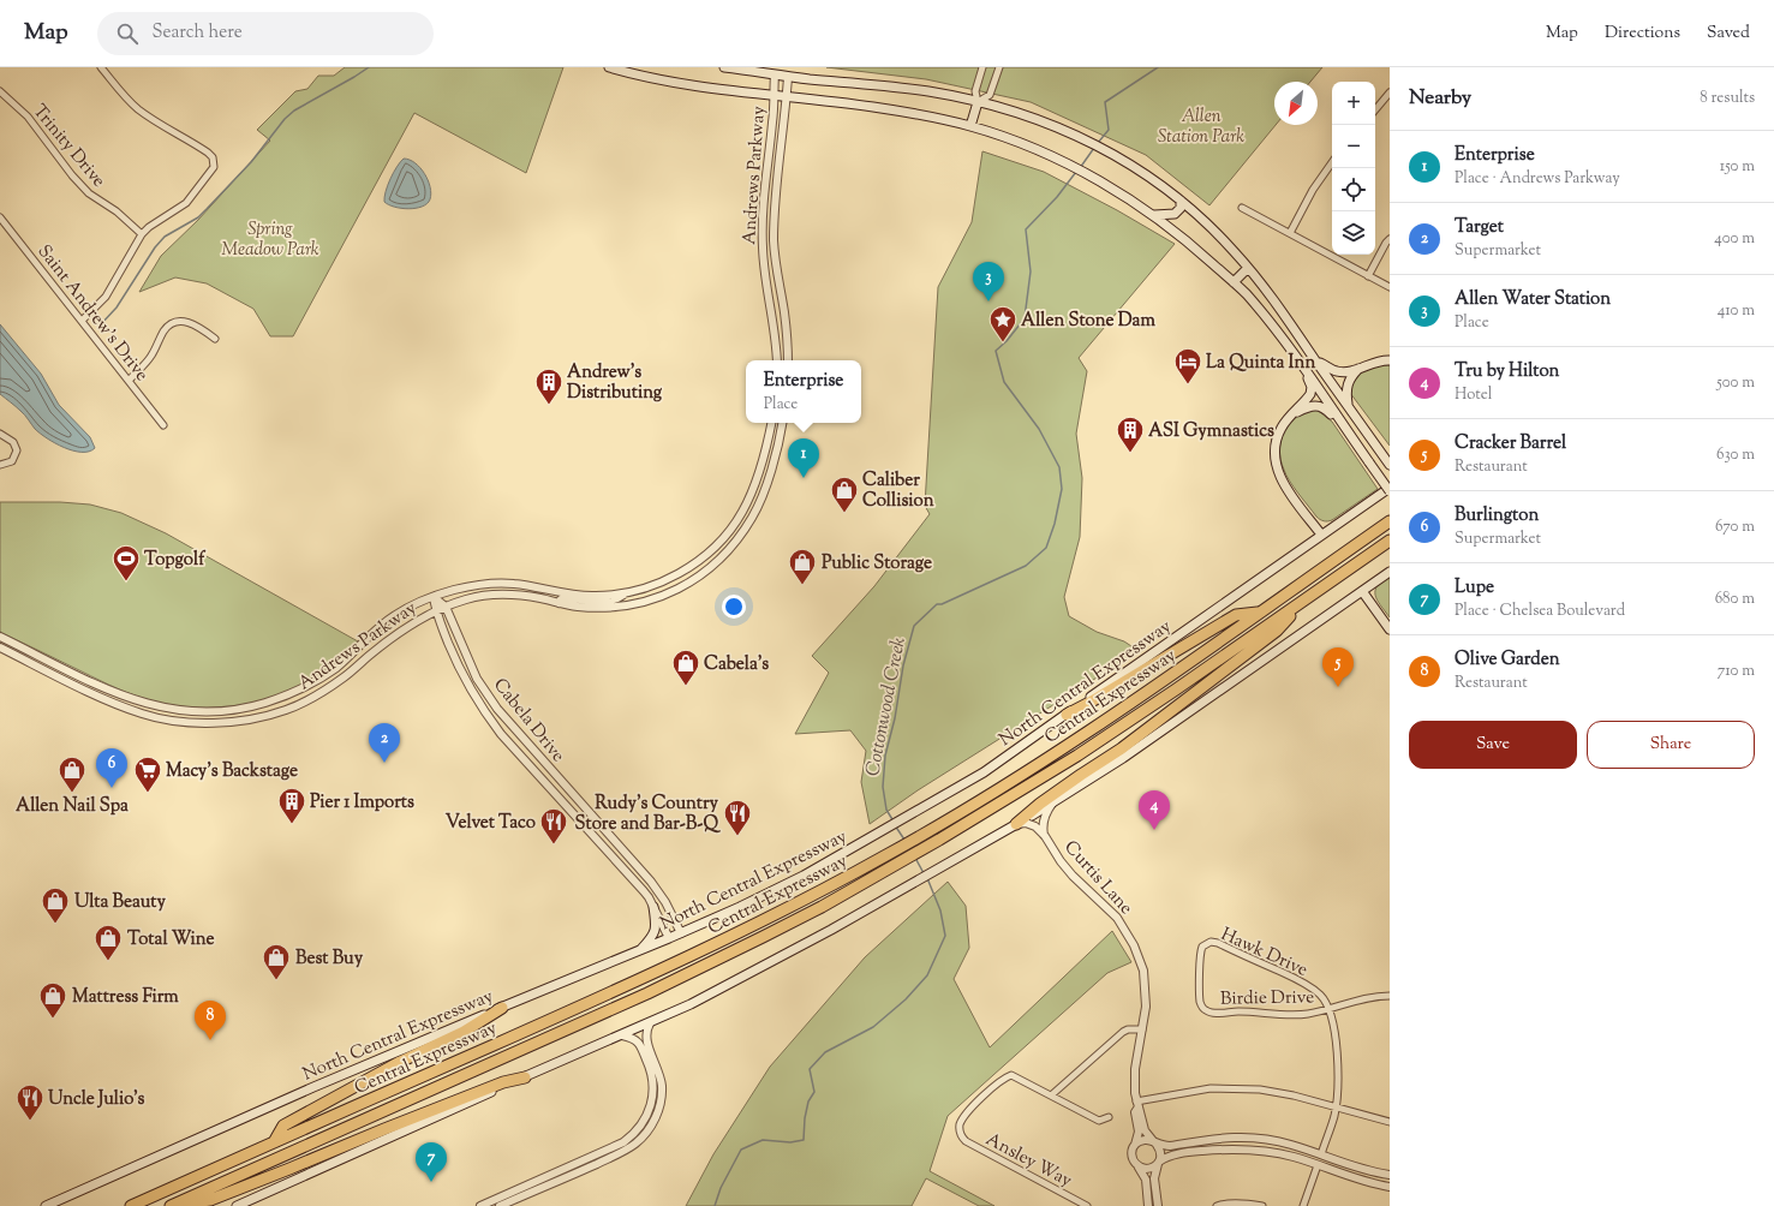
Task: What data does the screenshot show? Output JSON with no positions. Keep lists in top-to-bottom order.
{
  "streets": {
    "highway": ["Central Expressway"],
    "main road": ["North Central Expressway"],
    "street": [
      "Trinity Drive",
      "Andrews Parkway",
      "Saint Andrew's Drive",
      "Cabela Drive",
      "Curtis Lane",
      "Hawk Drive",
      "Birdie Drive",
      "Ansley Way"
    ]
  },
  "crossings": [
    ["Andrews Parkway", "Cabela Drive"],
    ["North Central Expressway", "Cabela Drive"],
    ["Hawk Drive", "Birdie Drive"]
  ],
  "water": ["Cottonwood Creek"],
  "parks": ["Allen Station Park", "Spring Meadow Park"],
  "places": {
    "place": ["Allen Stone Dam"],
    "hotel": ["La Quinta Inn"],
    "building": ["Andrew's Distributing", "ASI Gymnastics", "Pier 1 Imports"],
    "shop": [
      "Caliber Collision",
      "Public Storage",
      "Cabela's",
      "Allen Nail Spa",
      "Ulta Beauty",
      "Total Wine",
      "Best Buy",
      "Mattress Firm"
    ],
    "sports": ["Topgolf"],
    "supermarket": ["Macy's Backstage"],
    "restaurant": ["Rudy's Country Store and Bar-B-Q", "Velvet Taco", "Uncle Julio's"]
  },
  "north": "bottom left",
  "page": {
    "header": "Map",
    "search": "Search here",
    "nav": ["Map", "Directions", "Saved"],
    "heading": ["Nearby", "8 results"],
    "map_buttons": ["+", "−"],
    "list": [
      {
        "mark": "1",
        "name": "Enterprise",
        "note": "Place · Andrews Parkway",
        "value": "150 m"
      },
      {
        "mark": "2",
        "name": "Target",
        "note": "Supermarket",
        "value": "400 m"
      },
      {
        "mark": "3",
        "name": "Allen Water Station",
        "note": "Place",
        "value": "410 m"
      },
      {
        "mark": "4",
        "name": "Tru by Hilton",
        "note": "Hotel",
        "value": "500 m"
      },
      {
        "mark": "5",
        "name": "Cracker Barrel",
        "note": "Restaurant",
        "value": "630 m"
      },
      {
        "mark": "6",
        "name": "Burlington",
        "note": "Supermarket",
        "value": "670 m"
      },
      {
        "mark": "7",
        "name": "Lupe",
        "note": "Place · Chelsea Boulevard",
        "value": "680 m"
      },
      {
        "mark": "8",
        "name": "Olive Garden",
        "note": "Restaurant",
        "value": "710 m"
      }
    ],
    "pins": [
      "3",
      "1",
      "5",
      "2",
      "6",
      "4",
      "8",
      "7"
    ],
    "popup": ["Enterprise", "Place"],
    "buttons": ["Save", "Share"]
  }
}
